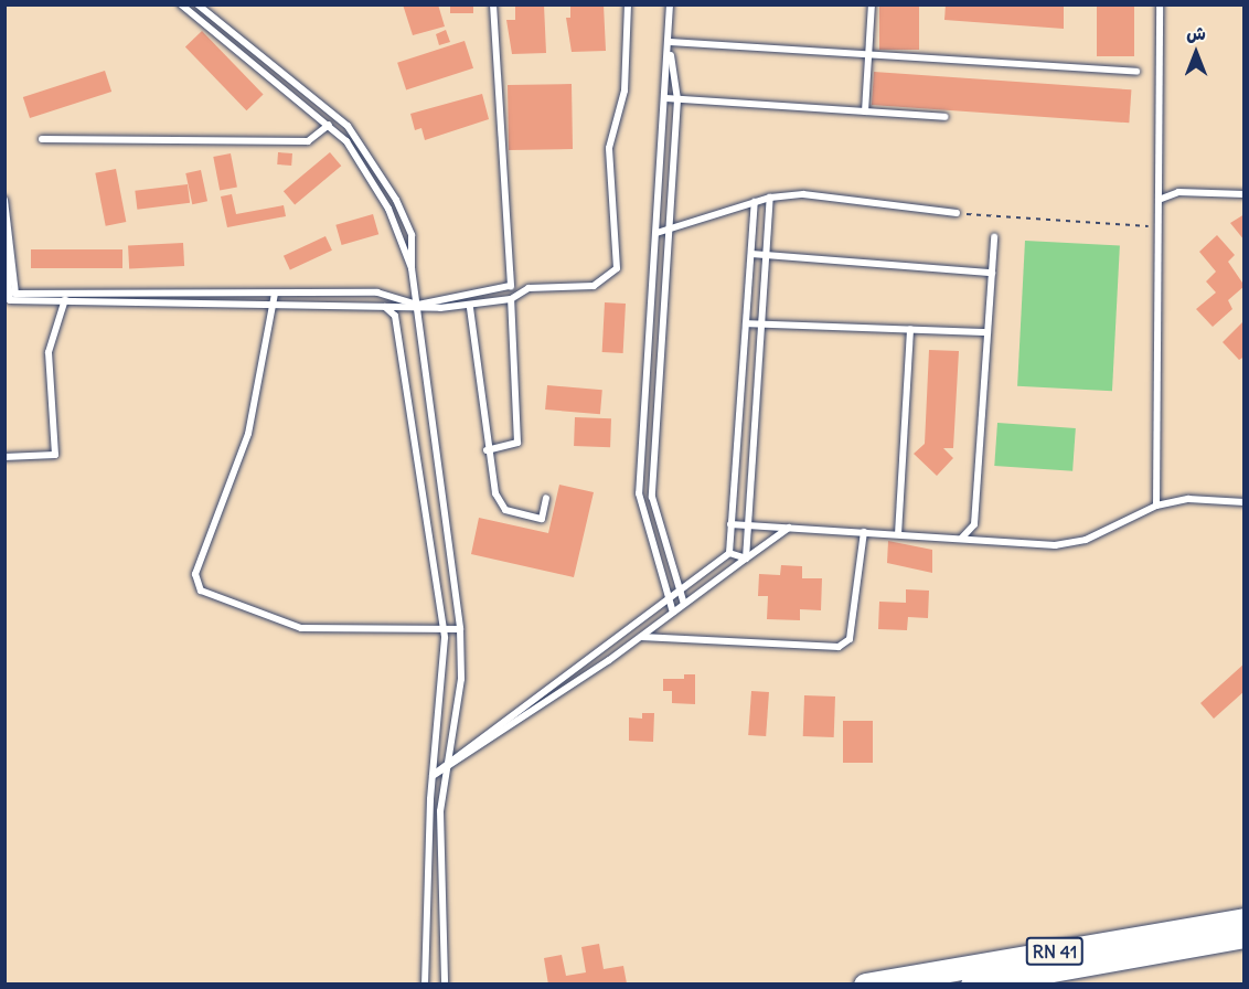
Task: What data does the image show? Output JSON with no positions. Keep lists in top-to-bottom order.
{
  "streets": {
    "highway": ["RN 41"]
  },
  "north": "top"
}
